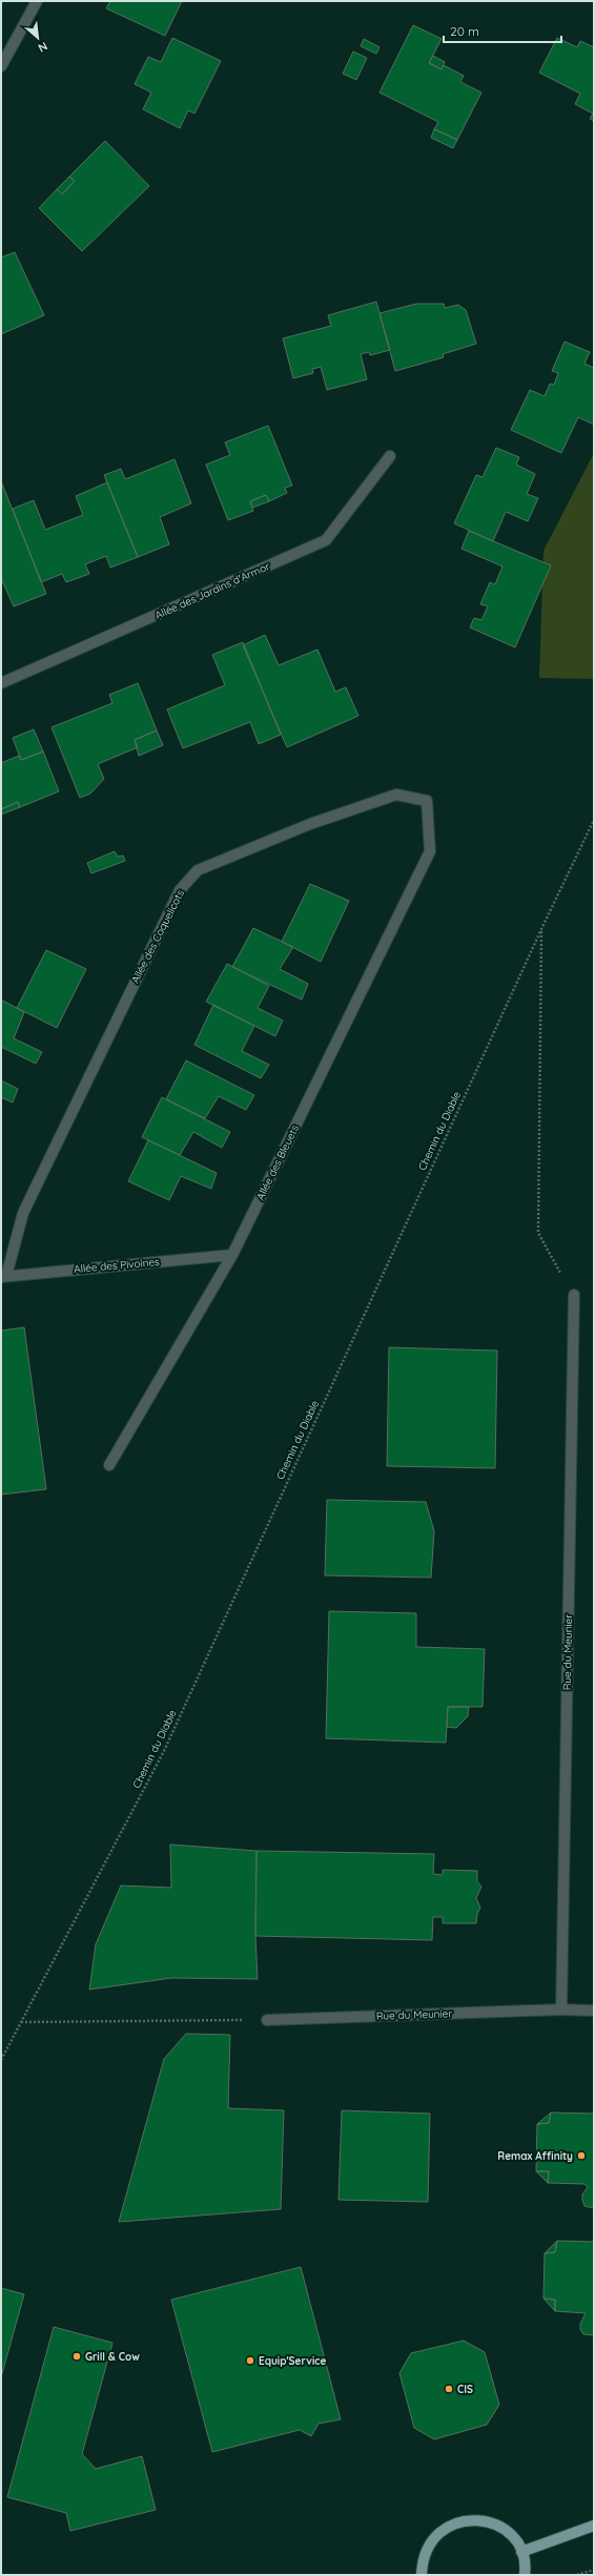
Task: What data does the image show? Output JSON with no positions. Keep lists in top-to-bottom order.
{
  "streets": {
    "street": [
      "Allée des Jardins d'Armor",
      "Allée des Coquelicots",
      "Allée des Bleuets",
      "Allée des Pivoines",
      "Rue du Meunier"
    ],
    "path": ["Chemin du Diable"]
  },
  "crossings": [
    ["Allée des Coquelicots", "Allée des Bleuets"],
    ["Allée des Coquelicots", "Allée des Pivoines"],
    ["Allée des Bleuets", "Allée des Pivoines"]
  ],
  "places": [
    "Remax Affinity",
    "Grill & Cow",
    "Equip'Service",
    "CIS"
  ],
  "scale_bar": "20 m",
  "north": "bottom right"
}
